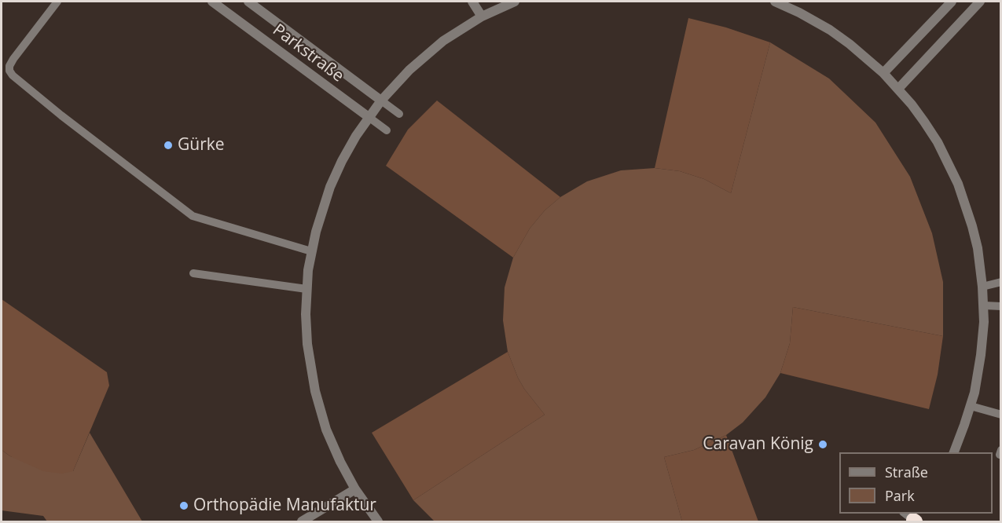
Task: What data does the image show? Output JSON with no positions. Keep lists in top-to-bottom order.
{
  "streets": {
    "street": ["Parkstraße"]
  },
  "places": ["Gürke", "Caravan König", "Orthopädie Manufaktur"],
  "legend": ["Straße", "Park"]
}
